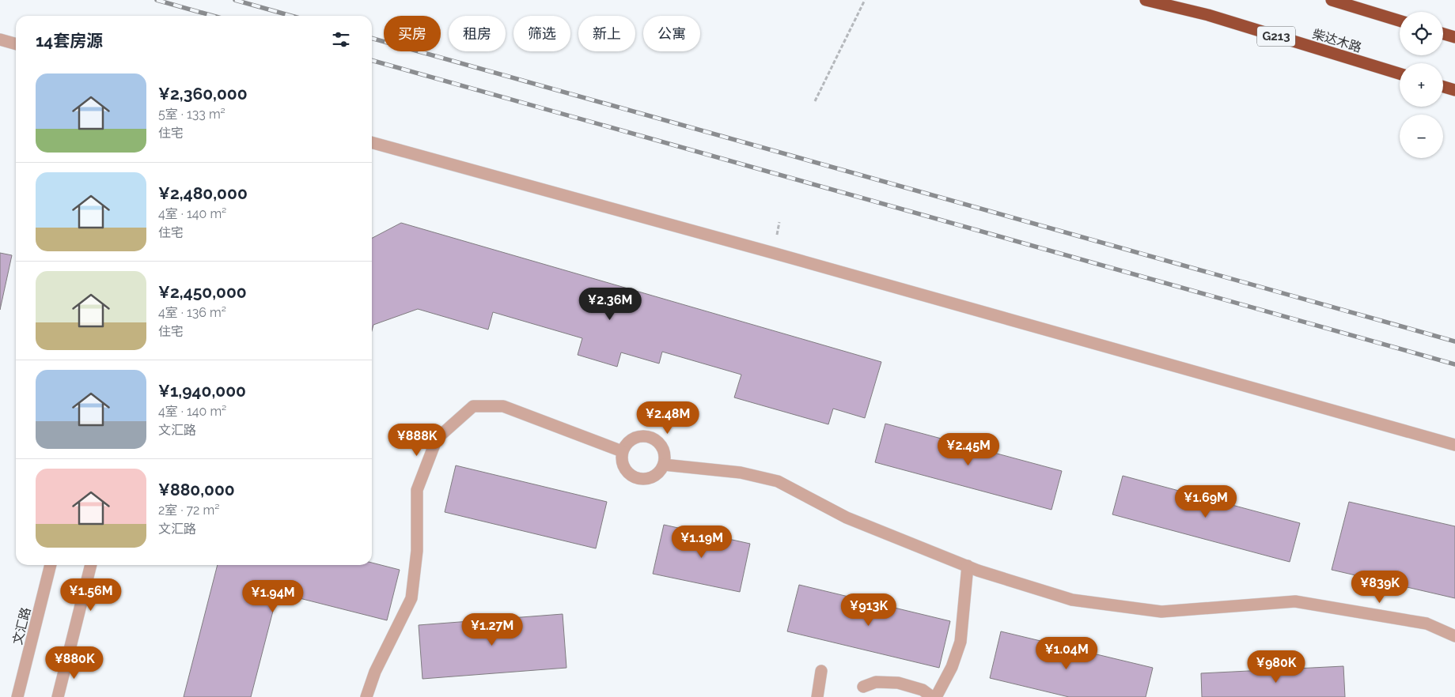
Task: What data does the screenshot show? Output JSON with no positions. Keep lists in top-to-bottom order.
{
  "streets": {
    "highway": ["G213", "柴达木路"],
    "street": ["文汇路"]
  },
  "page": {
    "map_buttons": ["+", "−"],
    "chip": [
      "买房",
      "租房",
      "筛选",
      "新上",
      "公寓"
    ],
    "heading": "14套房源",
    "list": [
      {
        "name": "¥2,360,000",
        "note": "5室 · 133 m² · 住宅"
      },
      {
        "name": "¥2,480,000",
        "note": "4室 · 140 m² · 住宅"
      },
      {
        "name": "¥2,450,000",
        "note": "4室 · 136 m² · 住宅"
      },
      {
        "name": "¥1,940,000",
        "note": "4室 · 140 m² · 文汇路"
      },
      {
        "name": "¥880,000",
        "note": "2室 · 72 m² · 文汇路"
      }
    ],
    "price": [
      "¥2.36M",
      "¥2.48M",
      "¥888K",
      "¥2.45M",
      "¥1.69M",
      "¥1.19M",
      "¥839K",
      "¥1.56M",
      "¥1.94M",
      "¥913K",
      "¥1.27M",
      "¥1.04M",
      "¥880K",
      "¥980K"
    ]
  }
}
